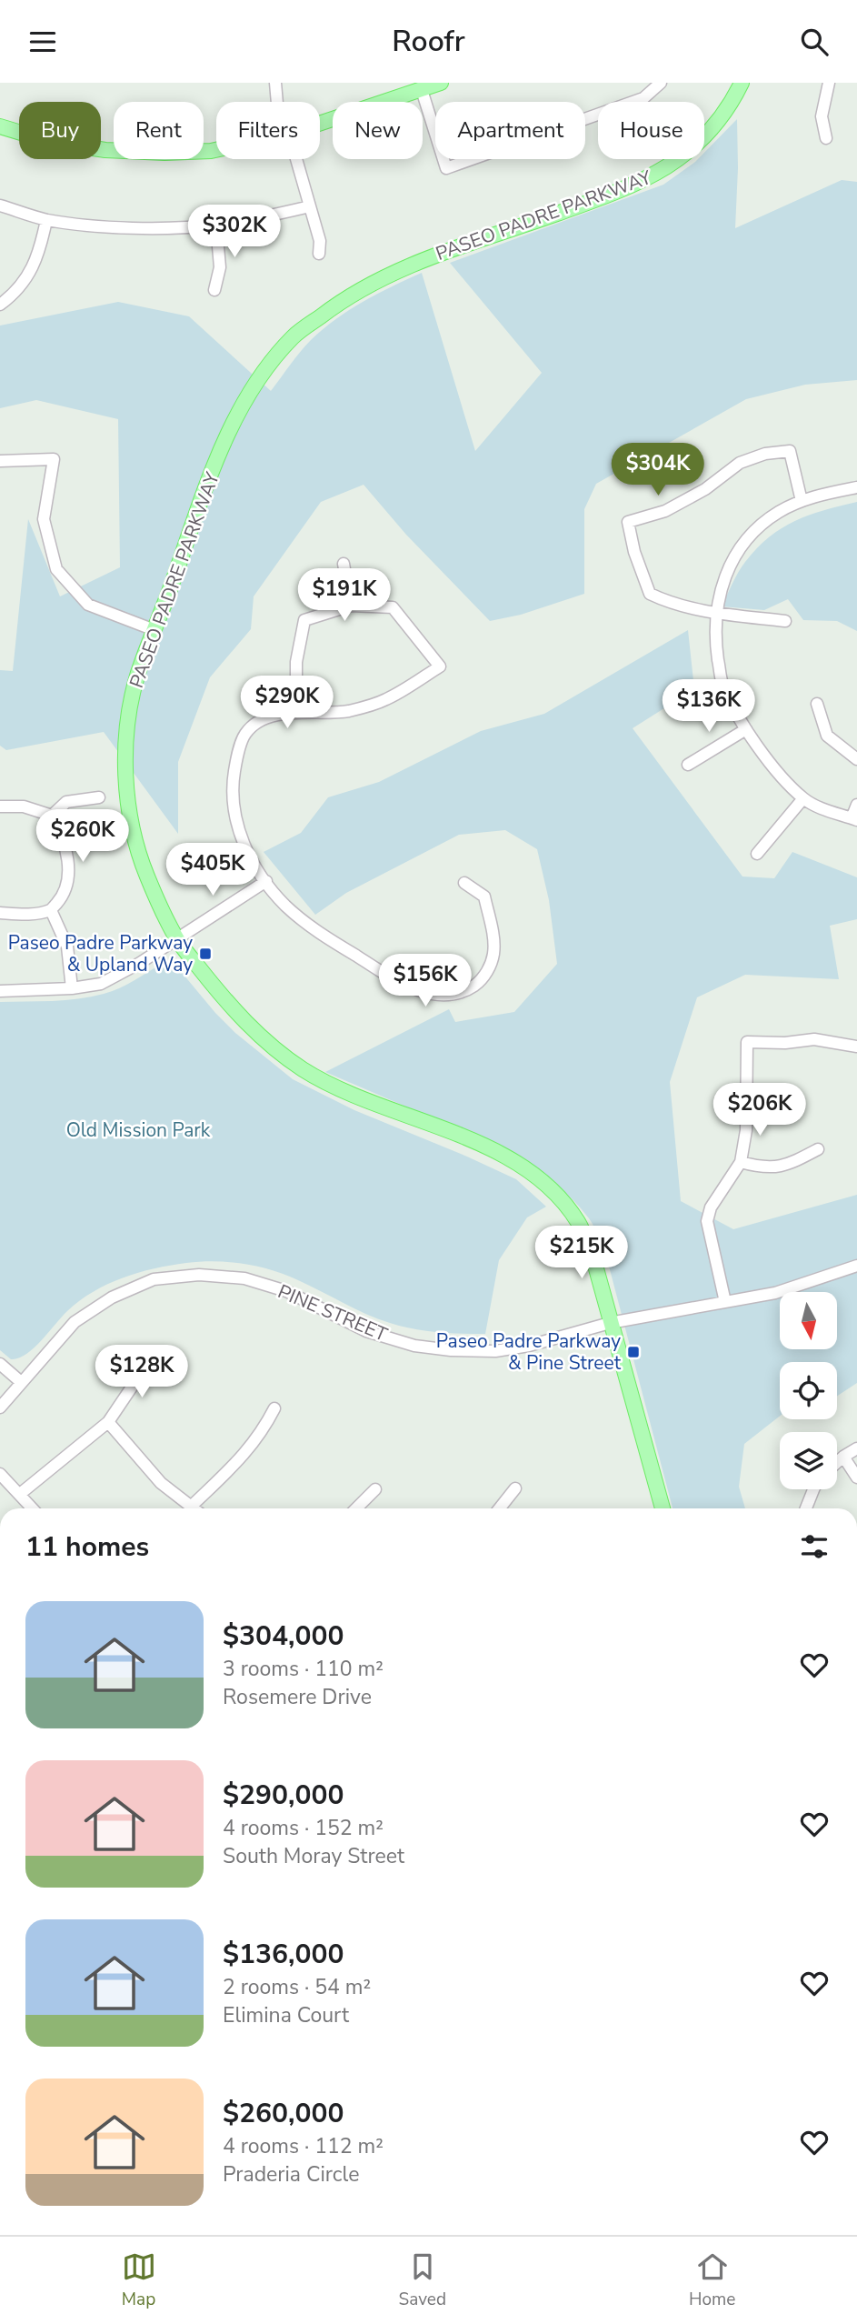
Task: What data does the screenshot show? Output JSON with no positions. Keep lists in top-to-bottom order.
{
  "streets": {
    "main road": ["PASEO PADRE PARKWAY"],
    "street": ["PINE STREET"]
  },
  "crossings": [
    ["PASEO PADRE PARKWAY", "PINE STREET"]
  ],
  "parks": ["Old Mission Park"],
  "places": {
    "transit": ["Paseo Padre Parkway & Upland Way", "Paseo Padre Parkway & Pine Street"]
  },
  "north": "bottom",
  "page": {
    "header": "Roofr",
    "chip": [
      "Buy",
      "Rent",
      "Filters",
      "New",
      "Apartment",
      "House"
    ],
    "price": [
      "$302K",
      "$304K",
      "$191K",
      "$290K",
      "$136K",
      "$260K",
      "$405K",
      "$156K",
      "$206K",
      "$215K",
      "$128K"
    ],
    "heading": "11 homes",
    "list": [
      {
        "name": "$304,000",
        "note": "3 rooms · 110 m² · Rosemere Drive"
      },
      {
        "name": "$290,000",
        "note": "4 rooms · 152 m² · South Moray Street"
      },
      {
        "name": "$136,000",
        "note": "2 rooms · 54 m² · Elimina Court"
      },
      {
        "name": "$260,000",
        "note": "4 rooms · 112 m² · Praderia Circle"
      }
    ],
    "tabs": ["Map", "Saved", "Home"]
  }
}
